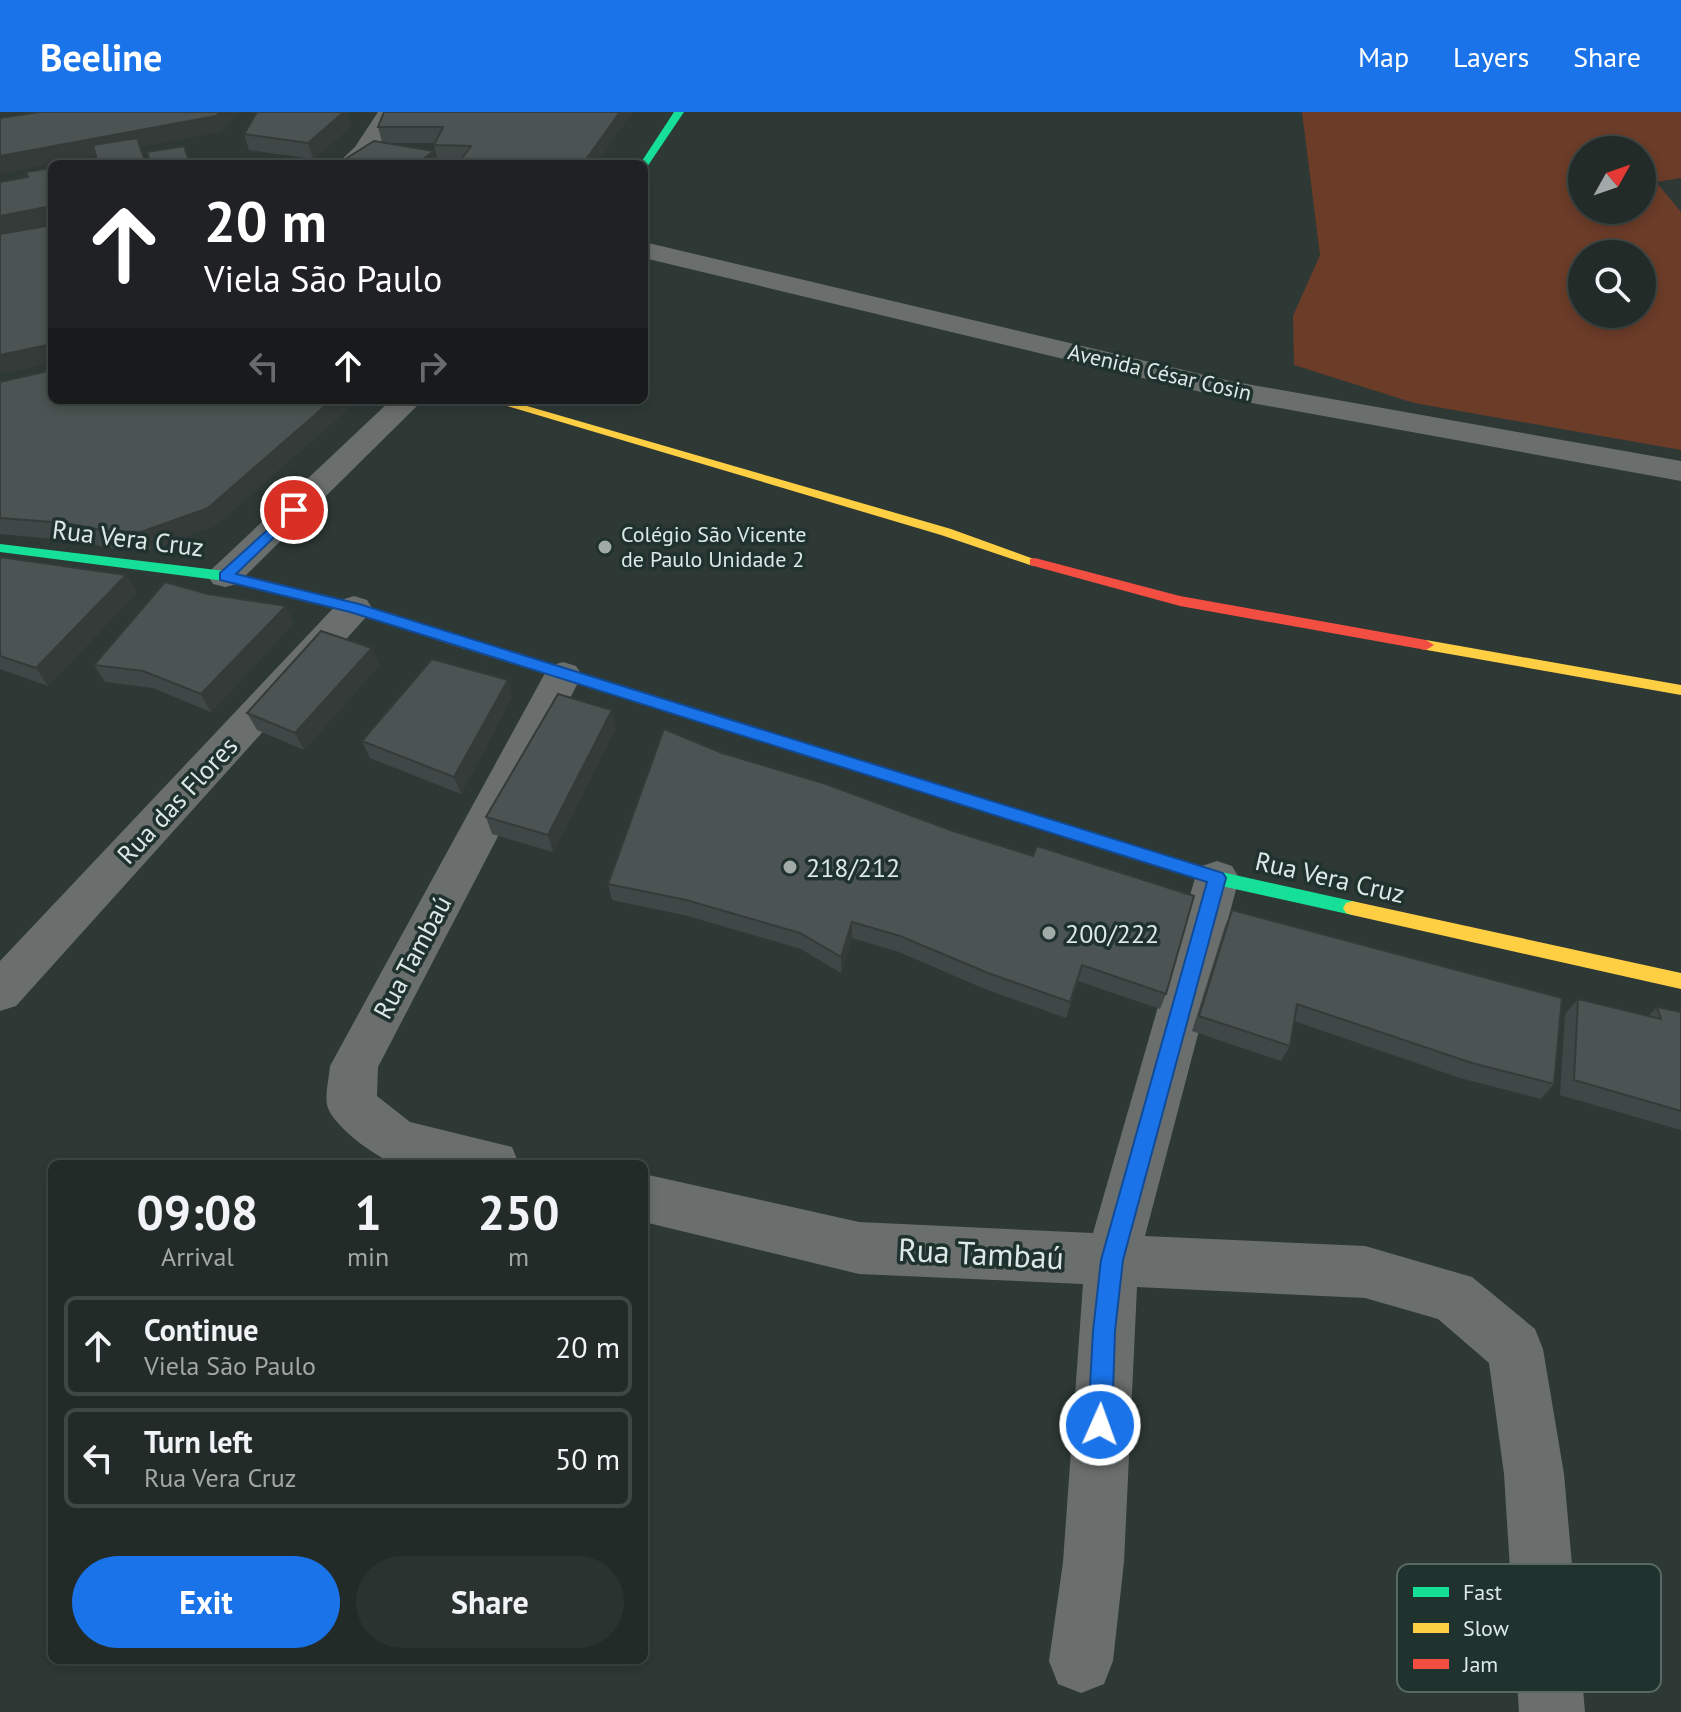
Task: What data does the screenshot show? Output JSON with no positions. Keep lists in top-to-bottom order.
{
  "streets": {
    "street": [
      "Avenida César Cosin",
      "Rua Vera Cruz",
      "Rua das Flores",
      "Rua Tambaú"
    ]
  },
  "crossings": [
    ["Rua Vera Cruz", "Rua das Flores"],
    ["Rua Vera Cruz", "Rua Tambaú"]
  ],
  "places": ["Colégio São Vicente de Paulo Unidade 2", "218/212", "200/222"],
  "legend": ["Fast", "Slow", "Jam"],
  "north": "top right",
  "page": {
    "header": "Beeline",
    "nav": ["Map", "Layers", "Share"],
    "turn": ["20 m", "Viela São Paulo"],
    "eta": [
      "09:08",
      "Arrival",
      "1",
      "min",
      "250",
      "m"
    ],
    "list": [
      {
        "name": "Continue",
        "note": "Viela São Paulo",
        "value": "20 m"
      },
      {
        "name": "Turn left",
        "note": "Rua Vera Cruz",
        "value": "50 m"
      }
    ],
    "buttons": ["Exit", "Share"]
  }
}
